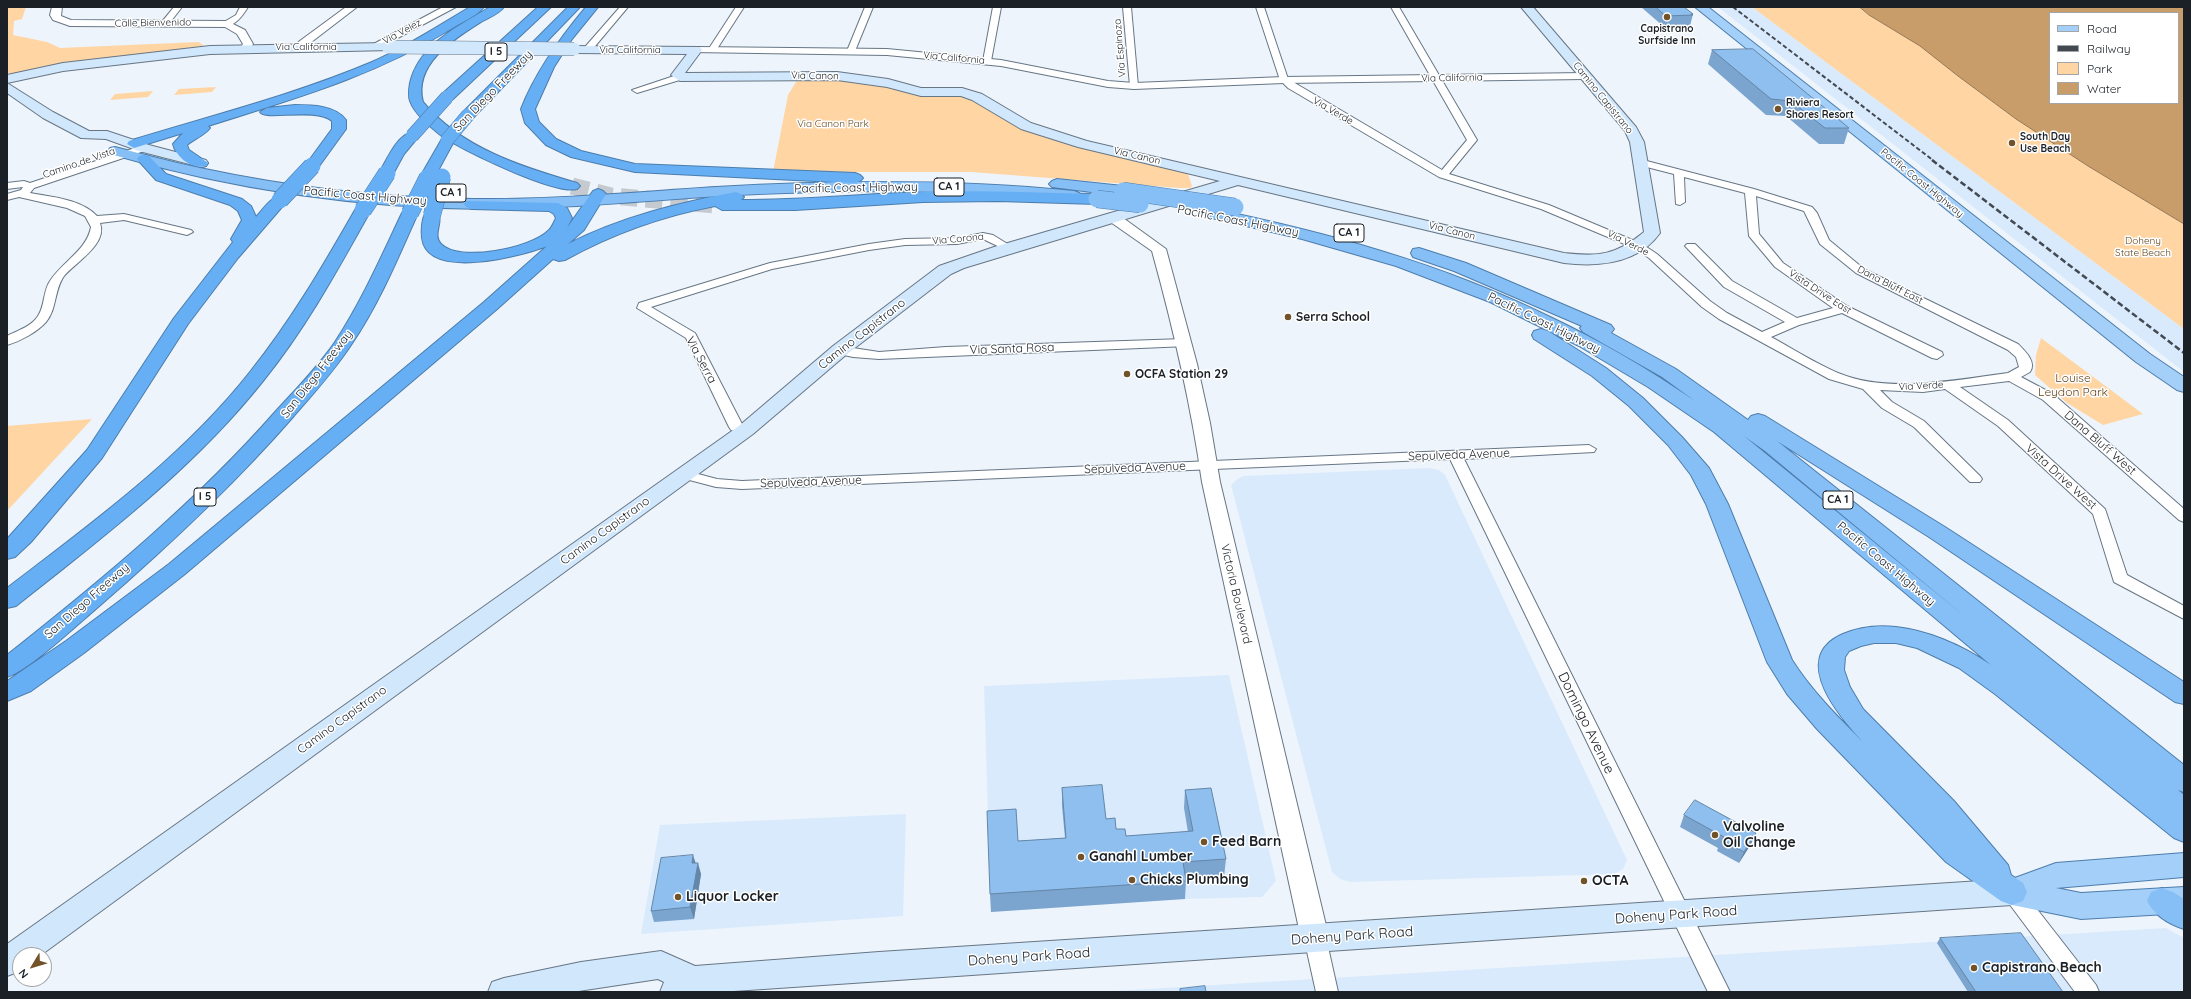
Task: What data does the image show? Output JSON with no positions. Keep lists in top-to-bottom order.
{
  "streets": {
    "highway": [
      "I 5",
      "San Diego Freeway",
      "Pacific Coast Highway",
      "CA 1"
    ],
    "main road": [
      "Via California",
      "Via Canon",
      "Camino Capistrano",
      "Doheny Park Road"
    ],
    "street": [
      "Calle Bienvenido",
      "Via Velez",
      "Via Espinoza",
      "Via Verde",
      "Camino de Vista",
      "Via Corona",
      "Dana Bluff East",
      "Vista Drive East",
      "Via Santa Rosa",
      "Via Serra",
      "Dana Bluff West",
      "Sepulveda Avenue",
      "Vista Drive West",
      "Victoria Boulevard",
      "Domingo Avenue"
    ]
  },
  "crossings": [
    ["Via Velez", "Via California"],
    ["Via California", "Via Espinoza"],
    ["Via California", "Camino Capistrano"],
    ["Via California", "Via Verde"],
    ["Via Canon", "Camino Capistrano"],
    ["Via Canon", "Via Verde"],
    ["Camino Capistrano", "Via Verde"],
    ["Camino Capistrano", "Via Corona"],
    ["Camino Capistrano", "Dana Bluff East"],
    ["Camino Capistrano", "Via Santa Rosa"],
    ["Camino Capistrano", "Via Serra"],
    ["Camino Capistrano", "Sepulveda Avenue"],
    ["Camino Capistrano", "Victoria Boulevard"],
    ["Via Verde", "Dana Bluff East"],
    ["Via Verde", "Dana Bluff West"],
    ["Via Verde", "Vista Drive West"],
    ["Camino de Vista", "Pacific Coast Highway"],
    ["Via Corona", "Via Serra"],
    ["Dana Bluff East", "Vista Drive East"],
    ["Dana Bluff East", "Dana Bluff West"],
    ["Via Santa Rosa", "Victoria Boulevard"],
    ["Sepulveda Avenue", "Victoria Boulevard"],
    ["Sepulveda Avenue", "Domingo Avenue"],
    ["Victoria Boulevard", "Doheny Park Road"],
    ["Domingo Avenue", "Doheny Park Road"]
  ],
  "parks": ["Via Canon Park", "Doheny State Beach", "Louise Leydon Park"],
  "places": [
    "Capistrano Surfside Inn",
    "Riviera Shores Resort",
    "South Day Use Beach",
    "Serra School",
    "OCFA Station 29",
    "Valvoline Oil Change",
    "Feed Barn",
    "Ganahl Lumber",
    "Chicks Plumbing",
    "OCTA",
    "Liquor Locker",
    "Capistrano Beach"
  ],
  "legend": [
    "Road",
    "Railway",
    "Park",
    "Water"
  ],
  "north": "bottom left"
}
